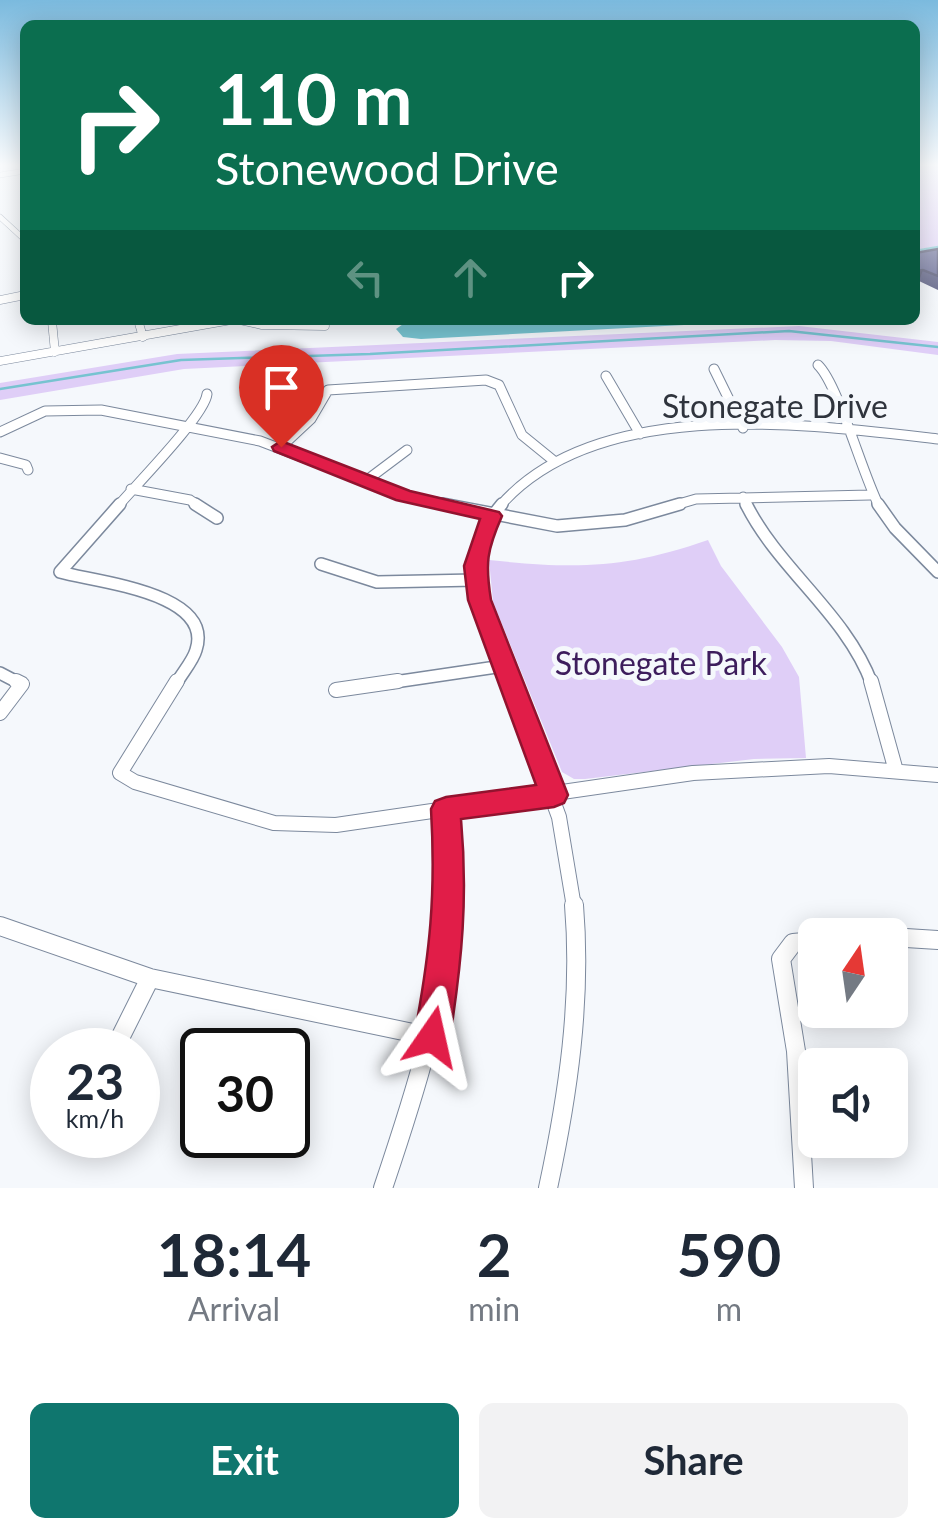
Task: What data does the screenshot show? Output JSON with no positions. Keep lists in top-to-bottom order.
{
  "streets": {
    "street": ["Stonegate Drive"]
  },
  "parks": ["Stonegate Park"],
  "north": "top",
  "page": {
    "turn": ["110 m", "Stonewood Drive"],
    "speed": "23 km/h",
    "limit": "30",
    "eta": [
      "18:14",
      "Arrival",
      "2",
      "min",
      "590",
      "m"
    ],
    "buttons": ["Exit", "Share"]
  }
}
